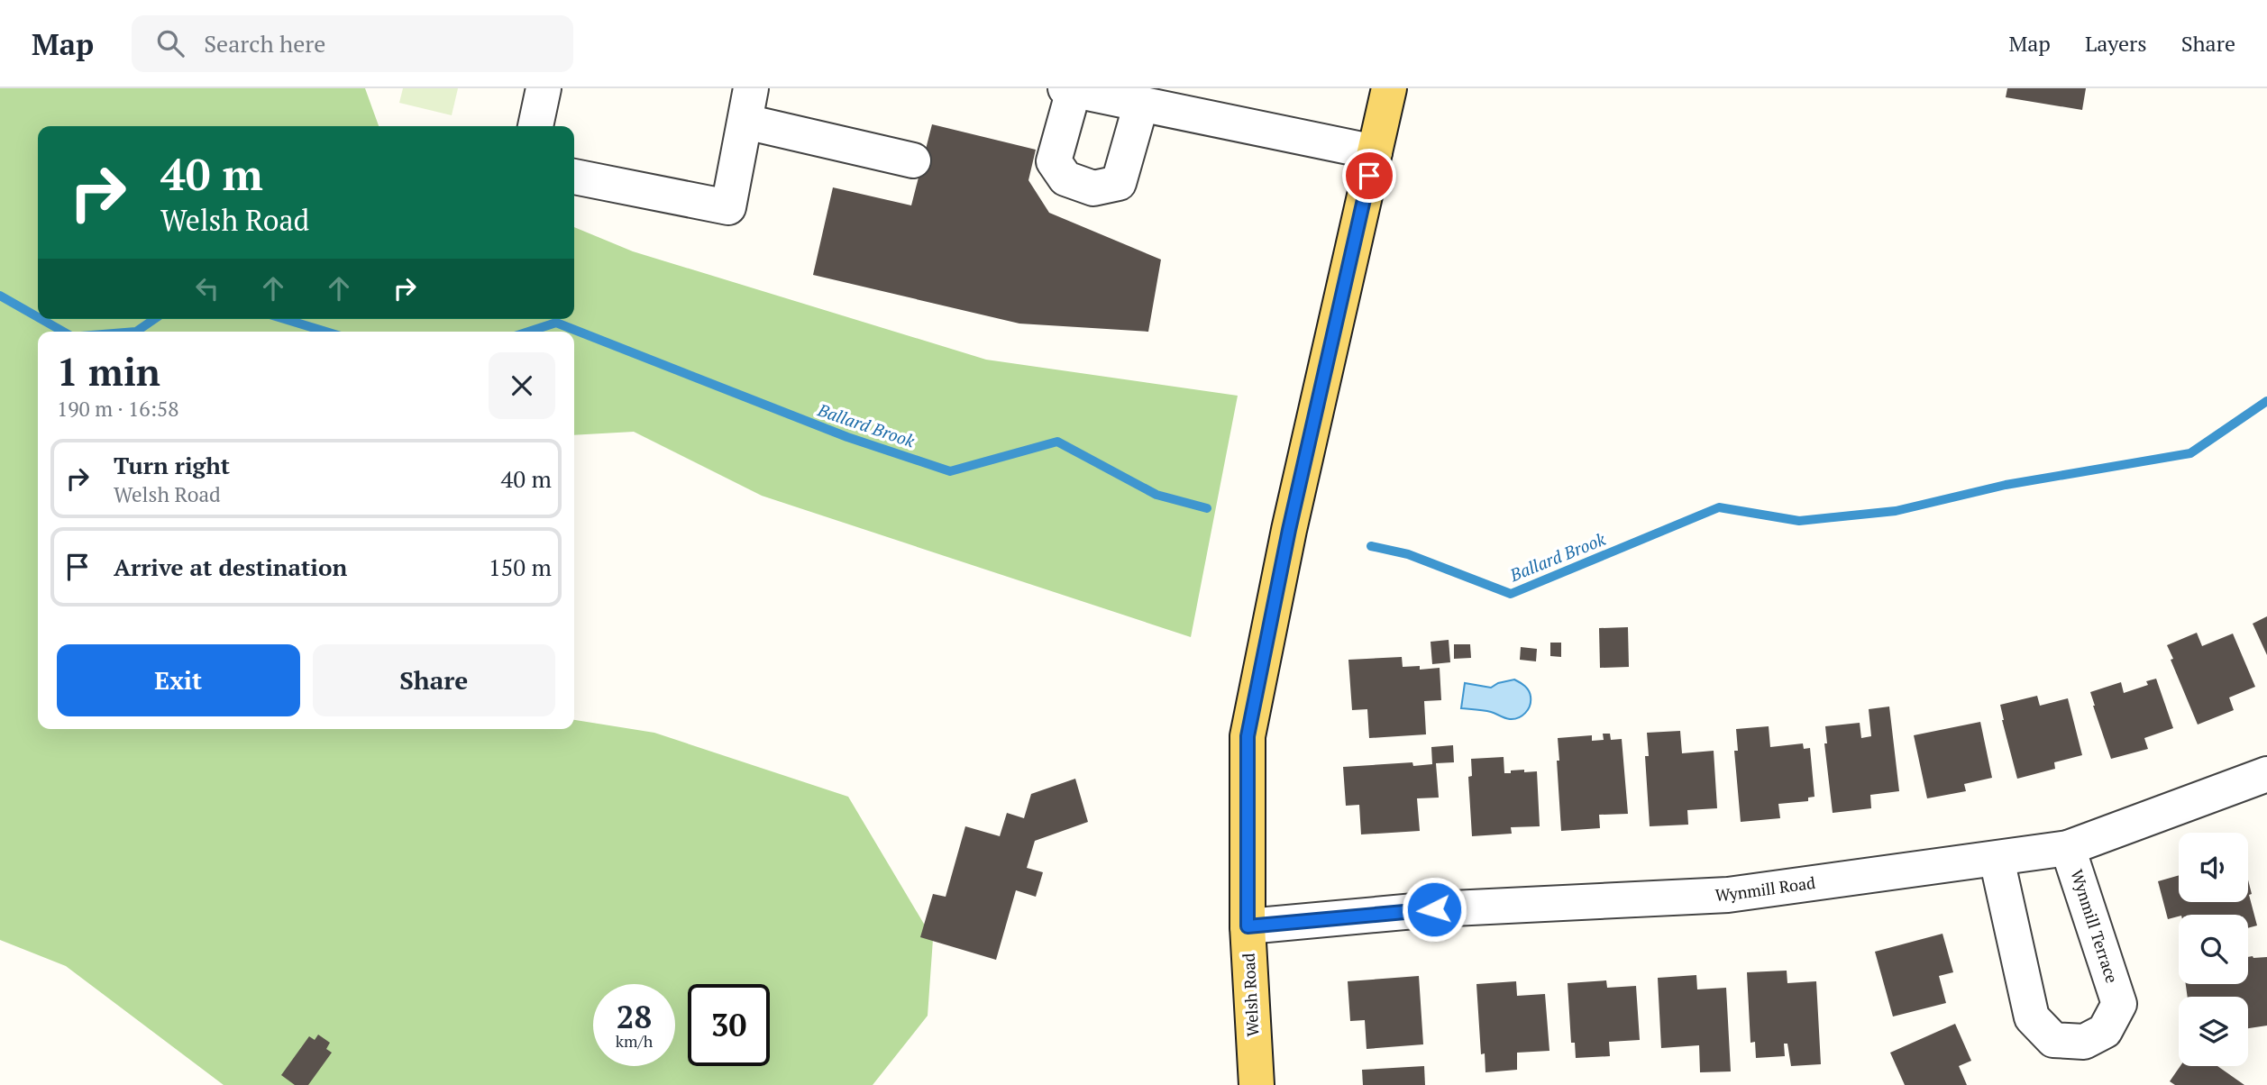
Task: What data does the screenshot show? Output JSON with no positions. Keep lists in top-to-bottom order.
{
  "streets": {
    "main road": ["Welsh Road"],
    "street": ["Wynmill Road", "Wynmill Terrace"]
  },
  "crossings": [
    ["Wynmill Road", "Wynmill Terrace"],
    ["Wynmill Road", "Welsh Road"]
  ],
  "water": ["Ballard Brook"],
  "page": {
    "header": "Map",
    "search": "Search here",
    "nav": ["Map", "Layers", "Share"],
    "turn": ["40 m", "Welsh Road"],
    "heading": ["1 min", "190 m · 16:58"],
    "list": [
      {
        "name": "Turn right",
        "note": "Welsh Road",
        "value": "40 m"
      },
      {
        "name": "Arrive at destination",
        "value": "150 m"
      }
    ],
    "buttons": ["Exit", "Share"],
    "speed": "28 km/h",
    "limit": "30"
  }
}
